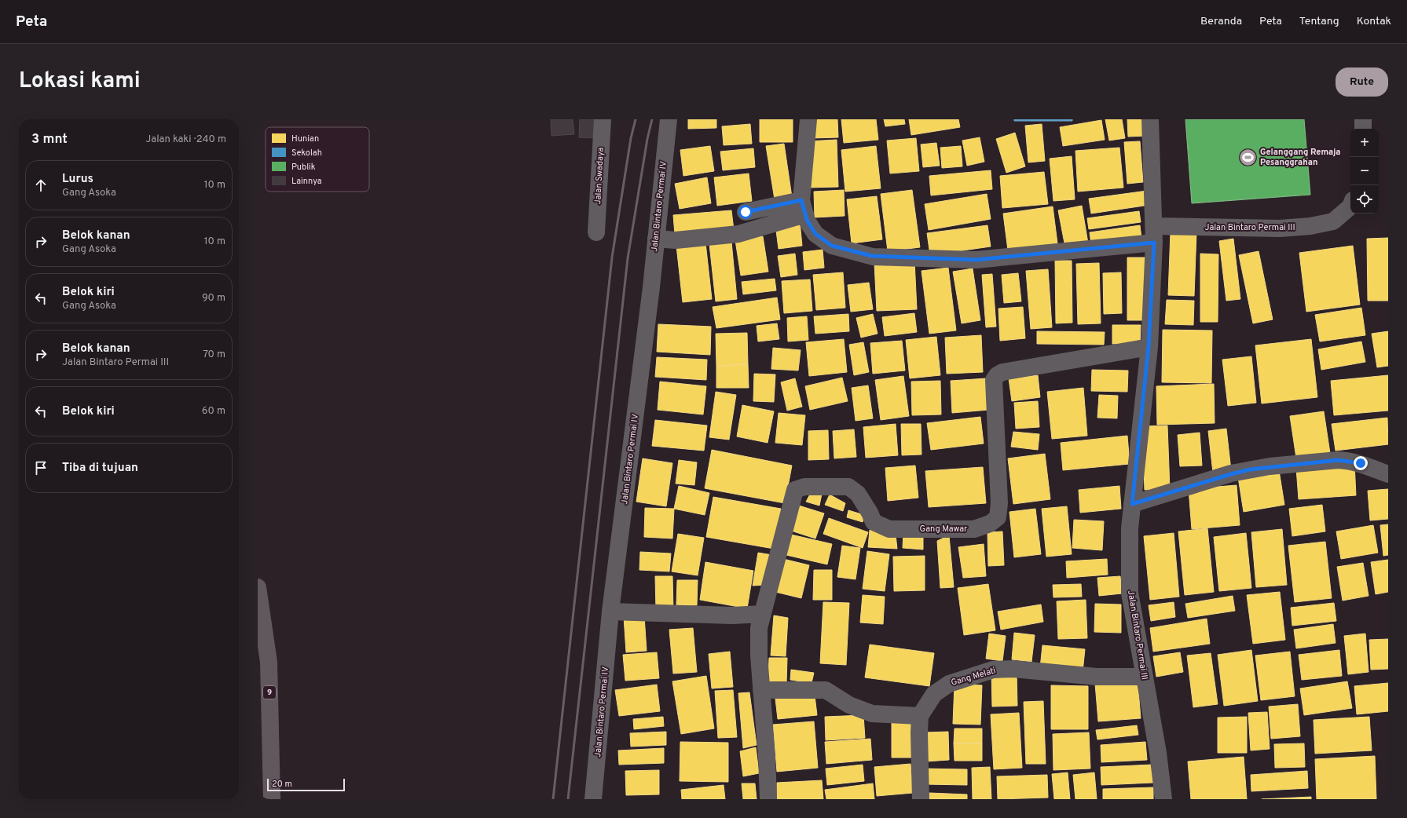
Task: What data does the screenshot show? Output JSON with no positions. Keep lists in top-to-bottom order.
{
  "streets": {
    "highway": ["9"],
    "street": [
      "Jalan Swadaya",
      "Jalan Bintaro Permai IV",
      "Jalan Bintaro Permai III",
      "Gang Mawar",
      "Gang Melati"
    ]
  },
  "crossings": [
    ["Jalan Bintaro Permai III", "Gang Mawar"],
    ["Jalan Bintaro Permai III", "Gang Melati"]
  ],
  "places": {
    "sports": ["Gelanggang Remaja Pesanggrahan"]
  },
  "legend": [
    "Hunian",
    "Sekolah",
    "Publik",
    "Lainnya"
  ],
  "scale_bar": "20 m",
  "page": {
    "header": "Peta",
    "nav": [
      "Beranda",
      "Peta",
      "Tentang",
      "Kontak"
    ],
    "title": "Lokasi kami",
    "buttons": "Rute",
    "heading": ["3 mnt", "Jalan kaki · 240 m"],
    "map_buttons": ["+", "−"],
    "list": [
      ["Lurus", "Gang Asoka", "10 m"],
      ["Belok kanan", "Gang Asoka", "10 m"],
      ["Belok kiri", "Gang Asoka", "90 m"],
      ["Belok kanan", "Jalan Bintaro Permai III", "70 m"],
      ["Belok kiri", "60 m"],
      "Tiba di tujuan"
    ],
    "scale": "20 m"
  }
}
